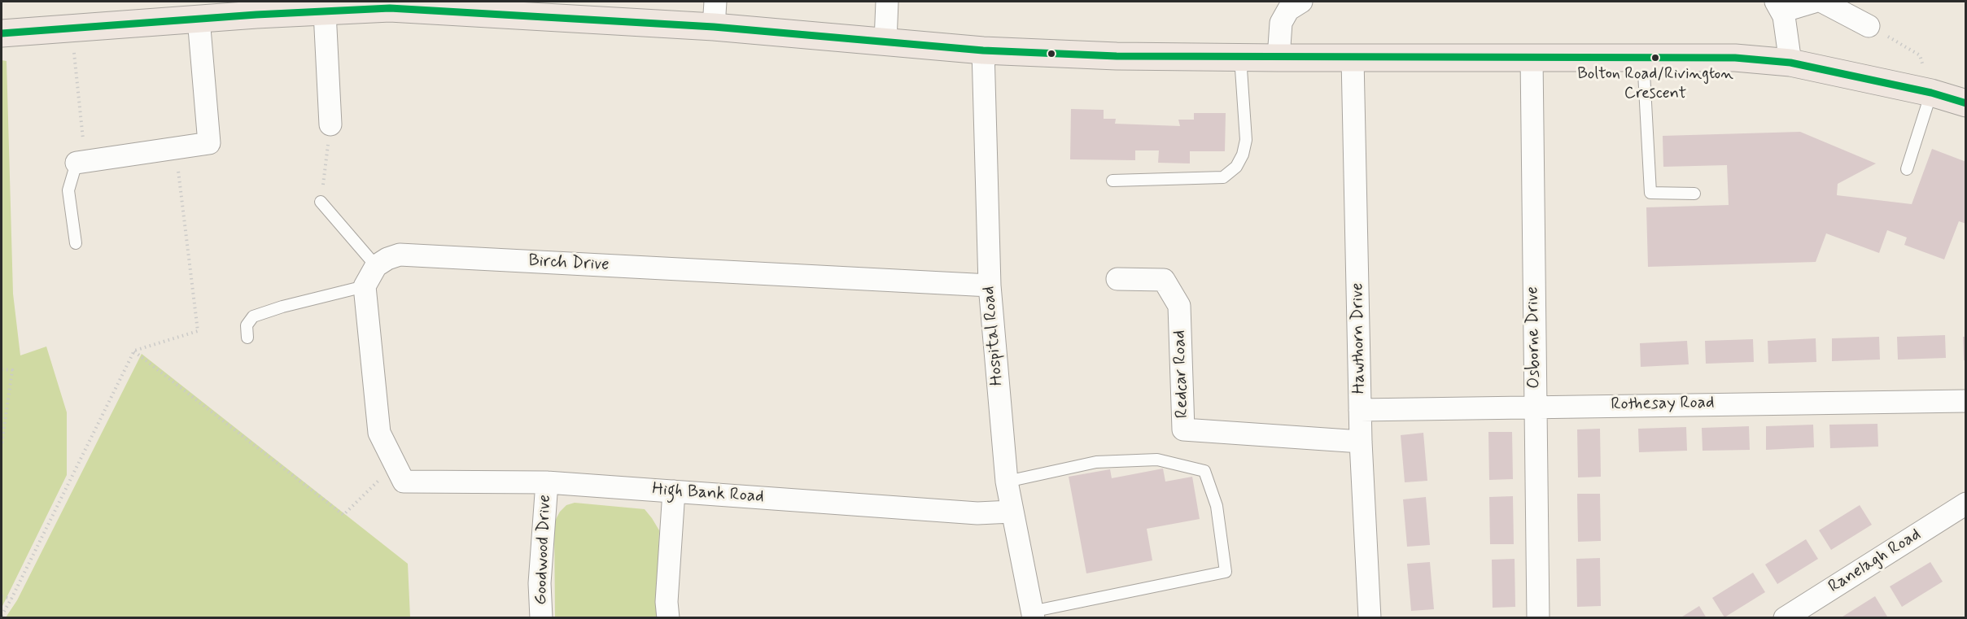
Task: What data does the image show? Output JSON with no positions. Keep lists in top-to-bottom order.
{
  "streets": {
    "street": [
      "Birch Drive",
      "Hospital Road",
      "Osborne Drive",
      "Hawthorn Drive",
      "Redcar Road",
      "Rothesay Road",
      "High Bank Road",
      "Goodwood Drive",
      "Ranelagh Road"
    ]
  },
  "crossings": [
    ["Birch Drive", "Hospital Road"],
    ["Hospital Road", "High Bank Road"],
    ["Osborne Drive", "Rothesay Road"],
    ["Hawthorn Drive", "Redcar Road"],
    ["Hawthorn Drive", "Rothesay Road"],
    ["High Bank Road", "Goodwood Drive"]
  ],
  "places": ["Bolton Road/Rivington Crescent"]
}
